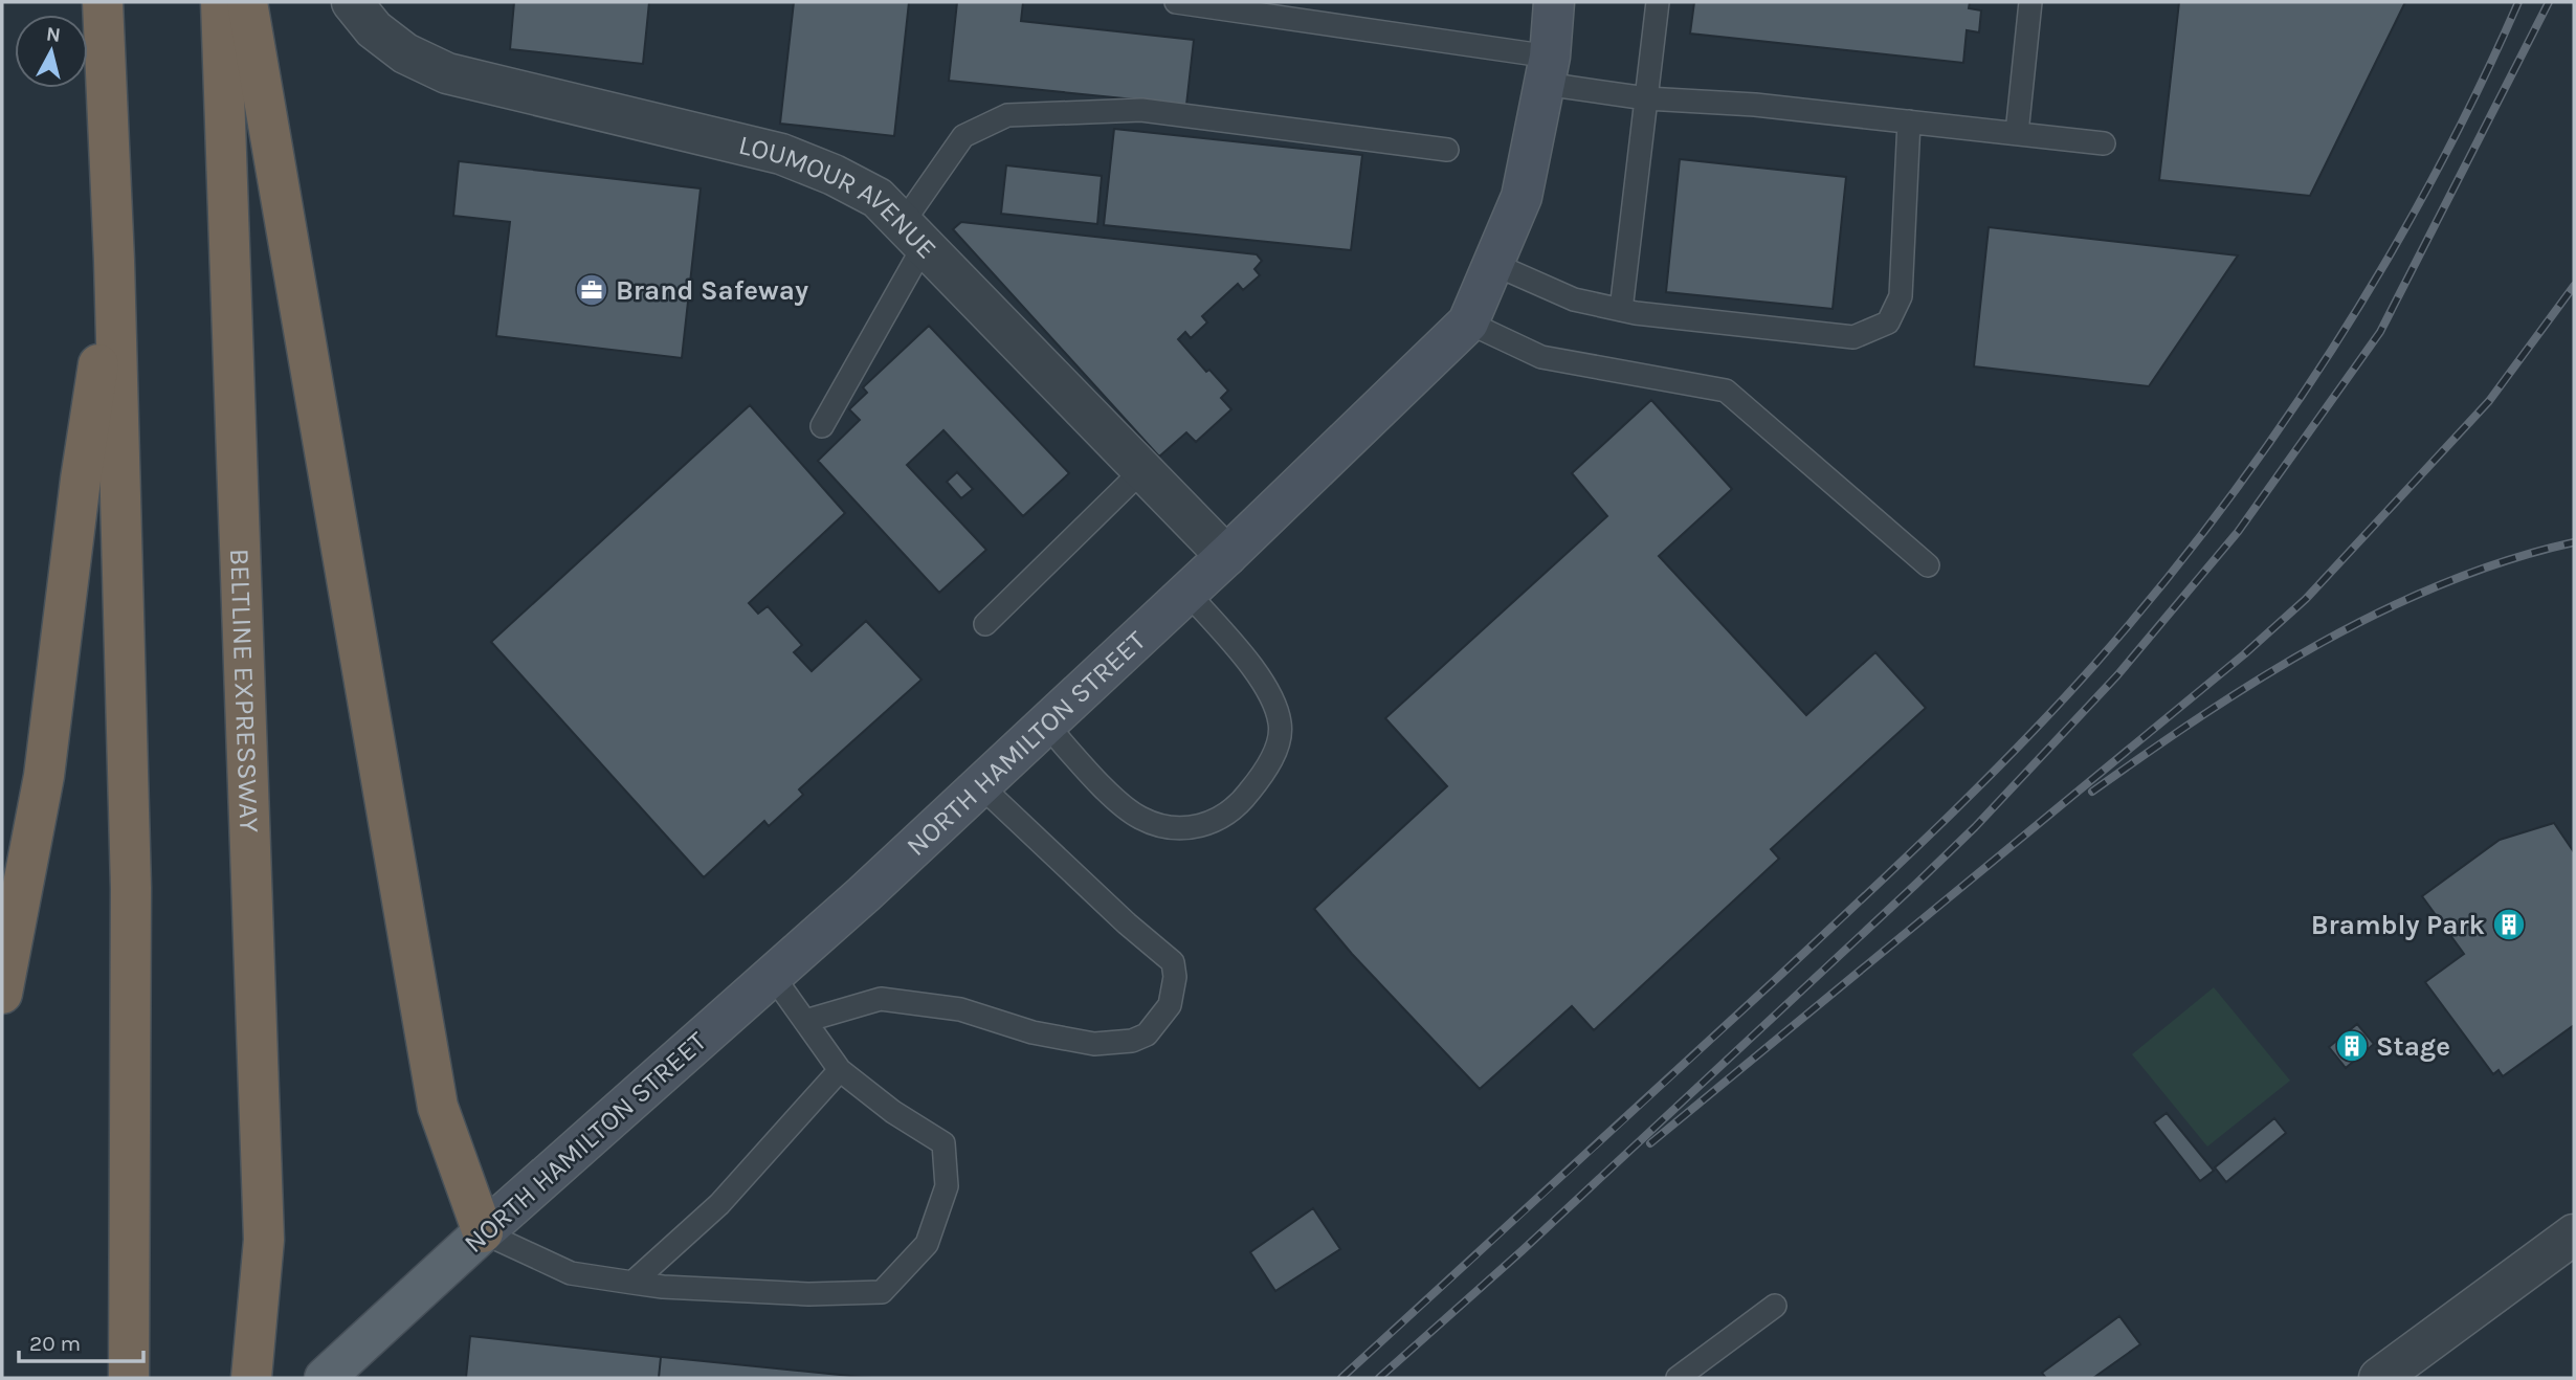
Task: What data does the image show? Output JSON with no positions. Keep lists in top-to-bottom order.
{
  "streets": {
    "highway": ["BELTLINE EXPRESSWAY"],
    "main road": ["NORTH HAMILTON STREET"],
    "street": ["LOUMOUR AVENUE"]
  },
  "crossings": [
    ["LOUMOUR AVENUE", "NORTH HAMILTON STREET"]
  ],
  "places": {
    "office": ["Brand Safeway"],
    "building": ["Brambly Park", "Stage"]
  },
  "scale_bar": "20 m",
  "north": "top"
}
